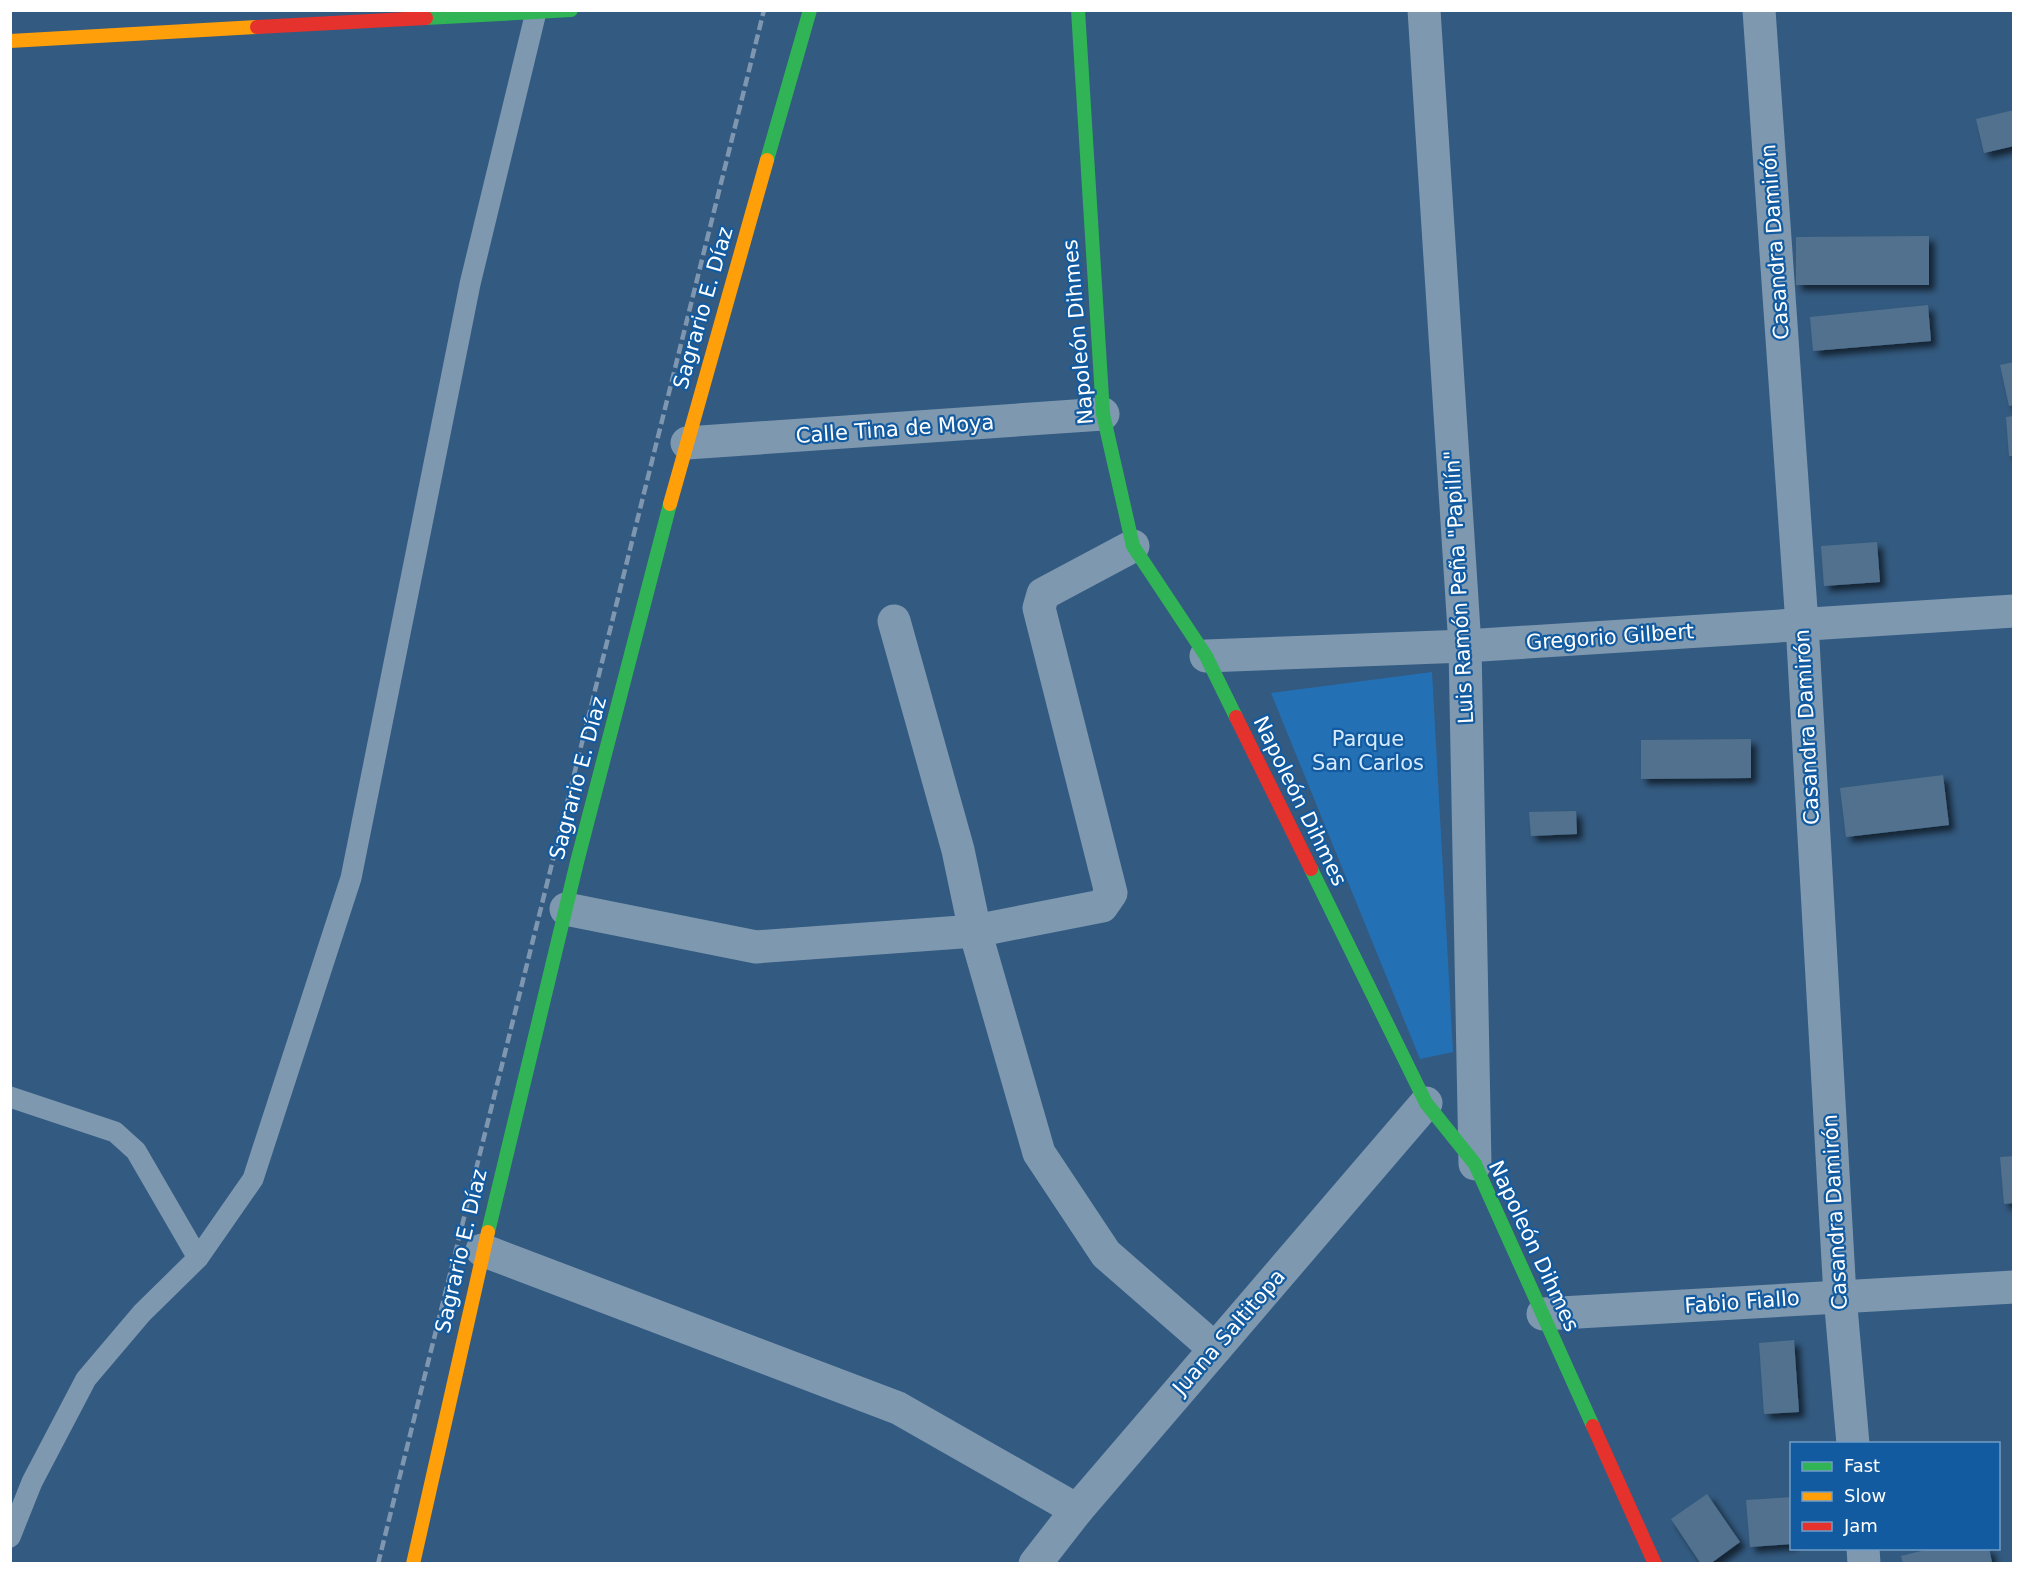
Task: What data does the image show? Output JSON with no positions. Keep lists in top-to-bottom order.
{
  "streets": {
    "street": [
      "Casandra Damirón",
      "Sagrario E. Díaz",
      "Napoleón Dihmes",
      "Calle Tina de Moya",
      "Luis Ramón Peña \"Papilín\"",
      "Gregorio Gilbert",
      "Fabio Fiallo",
      "Juana Saltitopa"
    ]
  },
  "crossings": [
    ["Casandra Damirón", "Gregorio Gilbert"],
    ["Casandra Damirón", "Fabio Fiallo"],
    ["Sagrario E. Díaz", "Calle Tina de Moya"],
    ["Napoleón Dihmes", "Calle Tina de Moya"],
    ["Napoleón Dihmes", "Luis Ramón Peña \"Papilín\""],
    ["Napoleón Dihmes", "Gregorio Gilbert"],
    ["Napoleón Dihmes", "Fabio Fiallo"],
    ["Napoleón Dihmes", "Juana Saltitopa"],
    ["Luis Ramón Peña \"Papilín\"", "Gregorio Gilbert"]
  ],
  "parks": ["Parque San Carlos"],
  "legend": ["Fast", "Slow", "Jam"]
}
